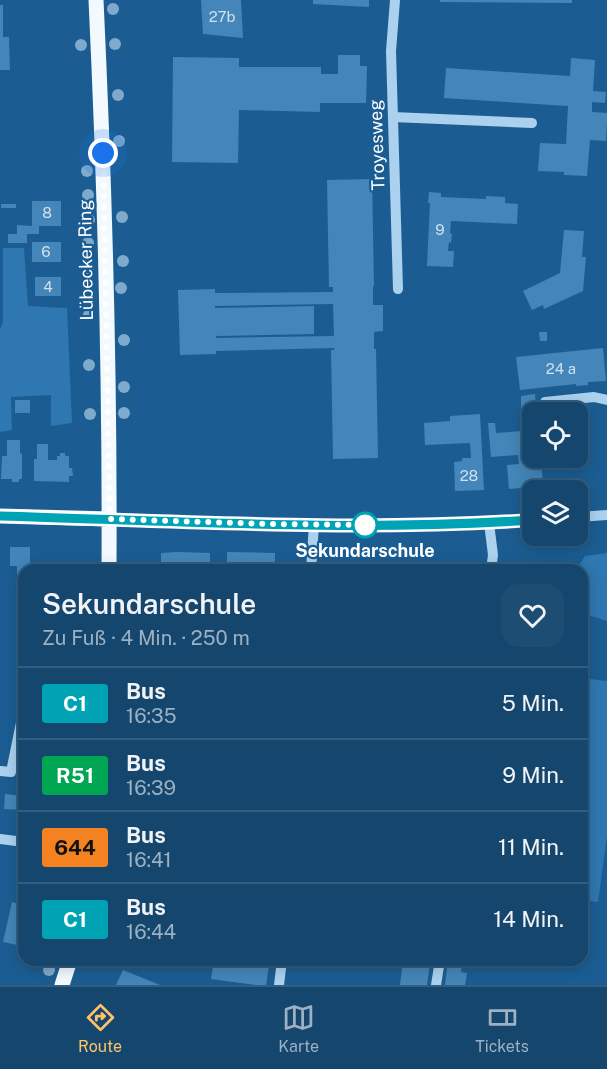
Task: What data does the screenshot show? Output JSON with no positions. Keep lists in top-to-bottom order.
{
  "streets": {
    "main road": ["Lübecker Ring"],
    "street": ["Troyesweg"]
  },
  "places": ["Sekundarschule"],
  "lines": ["bus line C1"],
  "house_numbers": [
    "27b",
    "8",
    "9",
    "6",
    "4",
    "24 a",
    "28"
  ],
  "page": {
    "heading": ["Sekundarschule", "Zu Fuß · 4 Min. · 250 m"],
    "list": [
      {
        "mark": "C1",
        "name": "Bus",
        "note": "16:35",
        "value": "5 Min."
      },
      {
        "mark": "R51",
        "name": "Bus",
        "note": "16:39",
        "value": "9 Min."
      },
      {
        "mark": "644",
        "name": "Bus",
        "note": "16:41",
        "value": "11 Min."
      },
      {
        "mark": "C1",
        "name": "Bus",
        "note": "16:44",
        "value": "14 Min."
      }
    ],
    "tabs": ["Route", "Karte", "Tickets"]
  }
}
